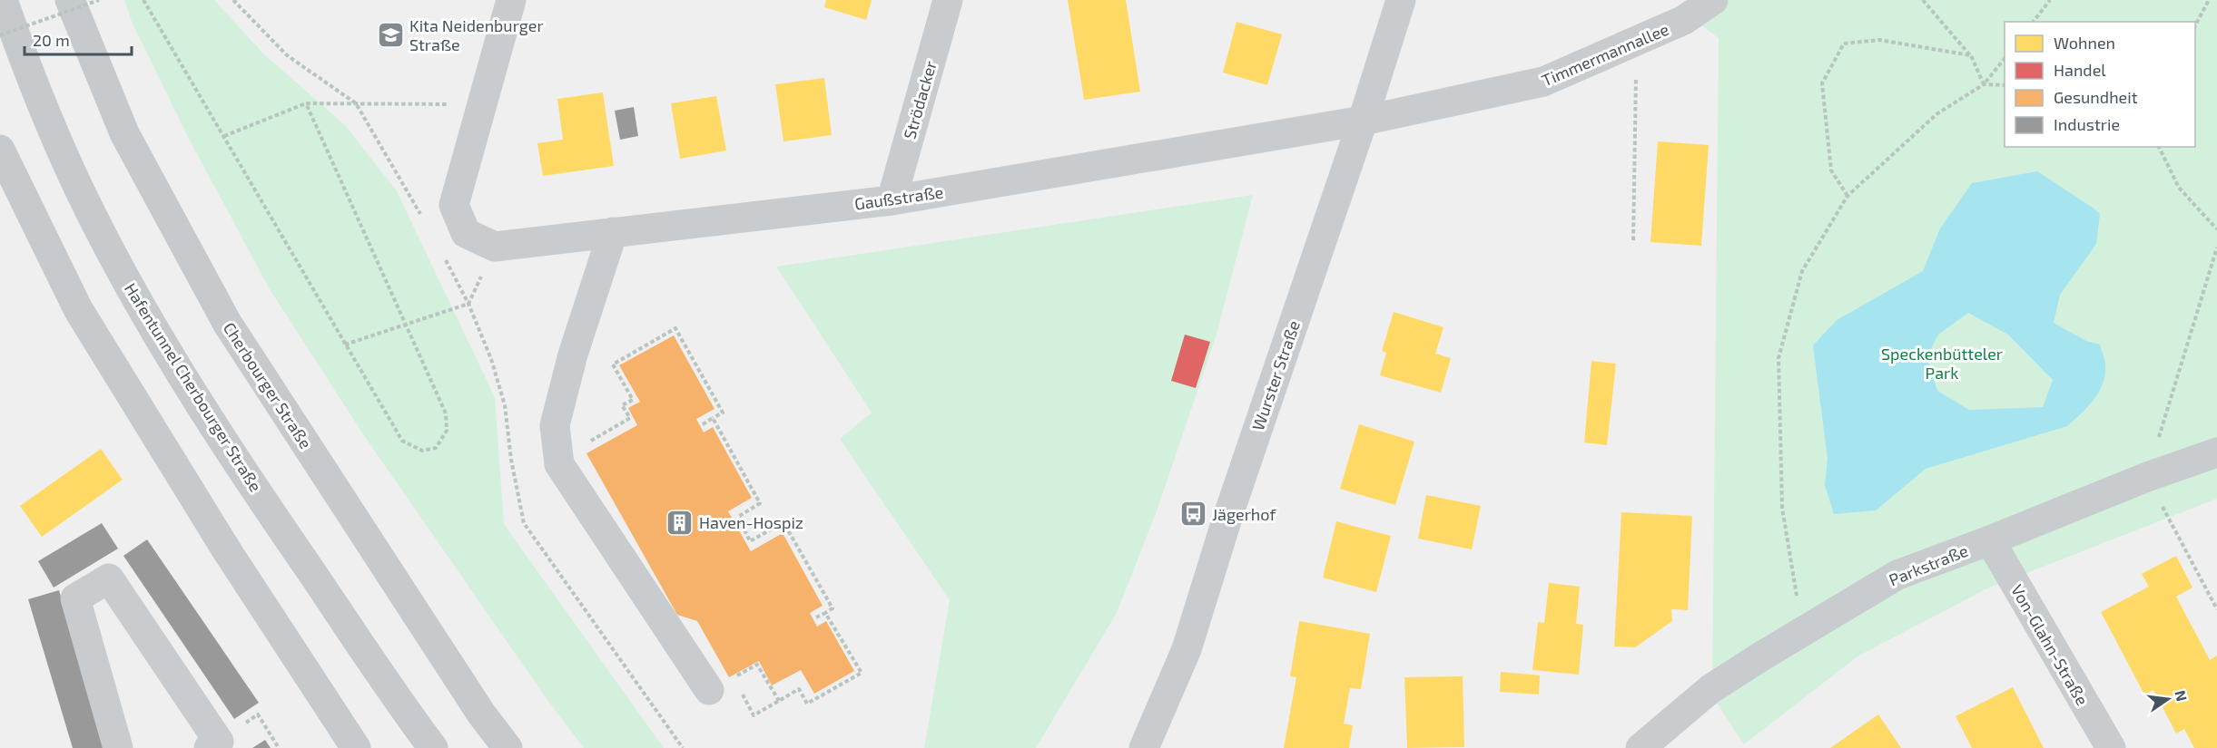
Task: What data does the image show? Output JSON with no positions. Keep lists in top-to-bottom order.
{
  "streets": {
    "main road": ["Cherbourger Straße", "Hafentunnel Cherbourger Straße"],
    "street": [
      "Timmermannallee",
      "Strödacker",
      "Gaußstraße",
      "Wurster Straße",
      "Parkstraße",
      "Von-Glahn-Straße"
    ]
  },
  "crossings": [
    ["Timmermannallee", "Gaußstraße"],
    ["Timmermannallee", "Wurster Straße"],
    ["Strödacker", "Gaußstraße"],
    ["Gaußstraße", "Wurster Straße"],
    ["Parkstraße", "Von-Glahn-Straße"]
  ],
  "parks": ["Speckenbütteler Park"],
  "places": {
    "school or university": ["Kita Neidenburger Straße"],
    "bus stop": ["Jägerhof"],
    "building": ["Haven-Hospiz"]
  },
  "legend": [
    "Wohnen",
    "Handel",
    "Gesundheit",
    "Industrie"
  ],
  "scale_bar": "20 m",
  "north": "right"
}
